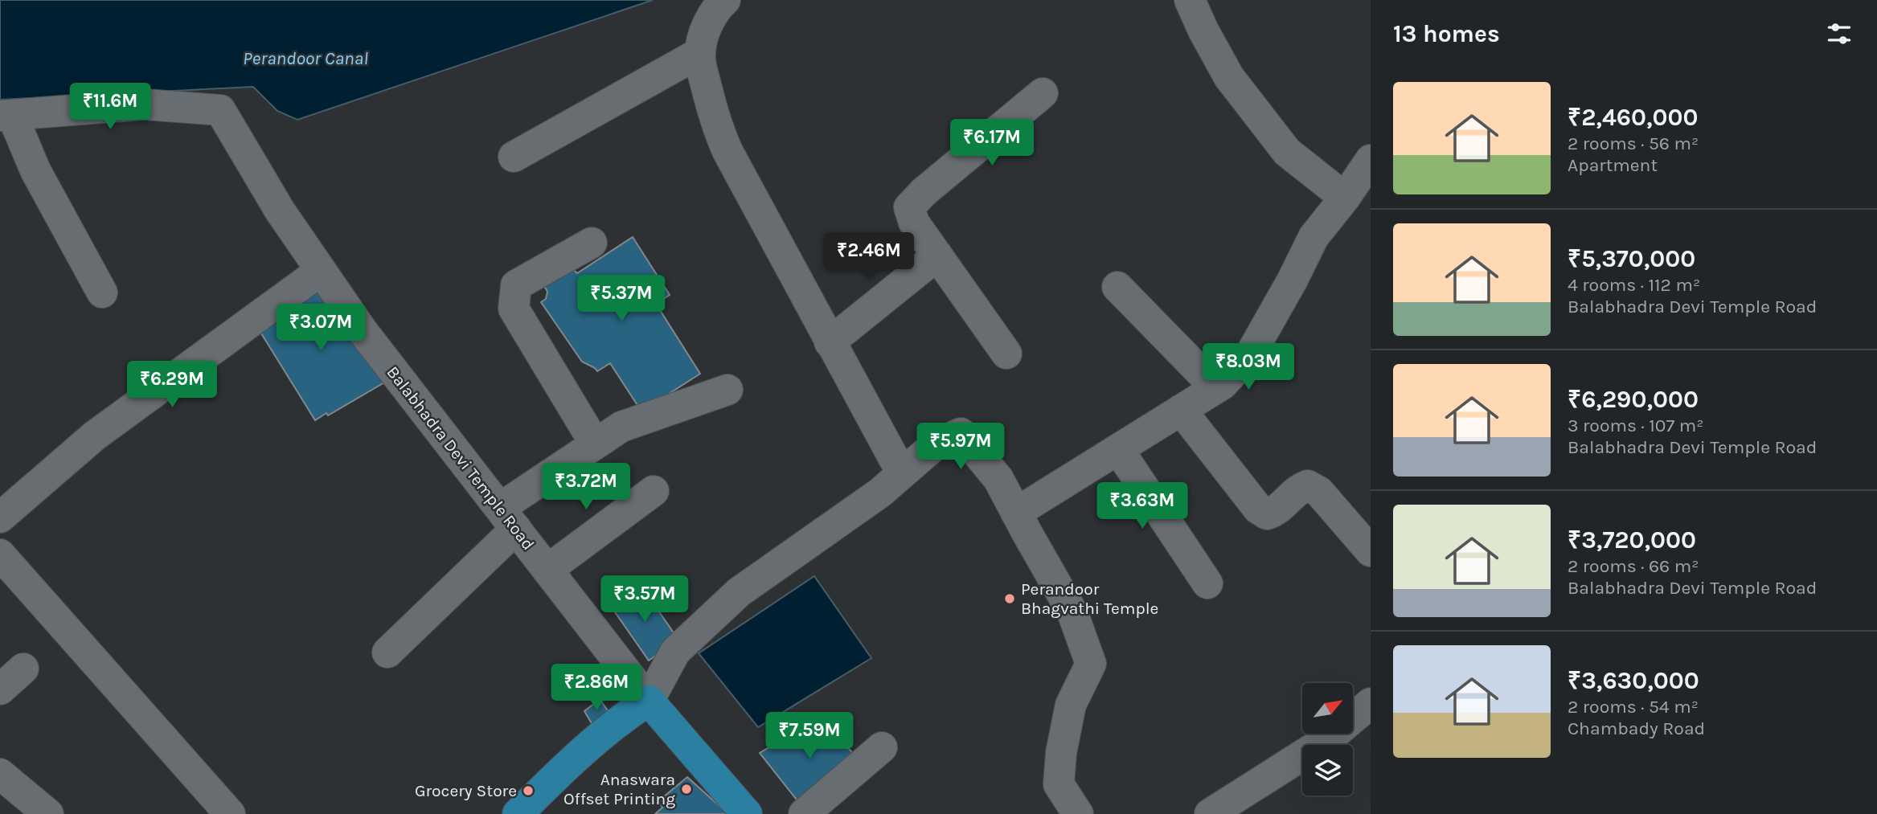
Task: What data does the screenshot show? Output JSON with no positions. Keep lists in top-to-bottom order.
{
  "streets": {
    "street": ["Balabhadra Devi Temple Road"]
  },
  "water": ["Perandoor Canal"],
  "places": ["Perandoor Bhagvathi Temple", "Anaswara Offset Printing", "Grocery Store"],
  "north": "top right",
  "page": {
    "heading": "13 homes",
    "list": [
      {
        "name": "₹2,460,000",
        "note": "2 rooms · 56 m² · Apartment"
      },
      {
        "name": "₹5,370,000",
        "note": "4 rooms · 112 m² · Balabhadra Devi Temple Road"
      },
      {
        "name": "₹6,290,000",
        "note": "3 rooms · 107 m² · Balabhadra Devi Temple Road"
      },
      {
        "name": "₹3,720,000",
        "note": "2 rooms · 66 m² · Balabhadra Devi Temple Road"
      },
      {
        "name": "₹3,630,000",
        "note": "2 rooms · 54 m² · Chambady Road"
      }
    ],
    "price": [
      "₹11.6M",
      "₹6.17M",
      "₹2.46M",
      "₹5.37M",
      "₹3.07M",
      "₹8.03M",
      "₹6.29M",
      "₹5.97M",
      "₹3.72M",
      "₹3.63M",
      "₹3.57M",
      "₹2.86M",
      "₹7.59M"
    ]
  }
}
